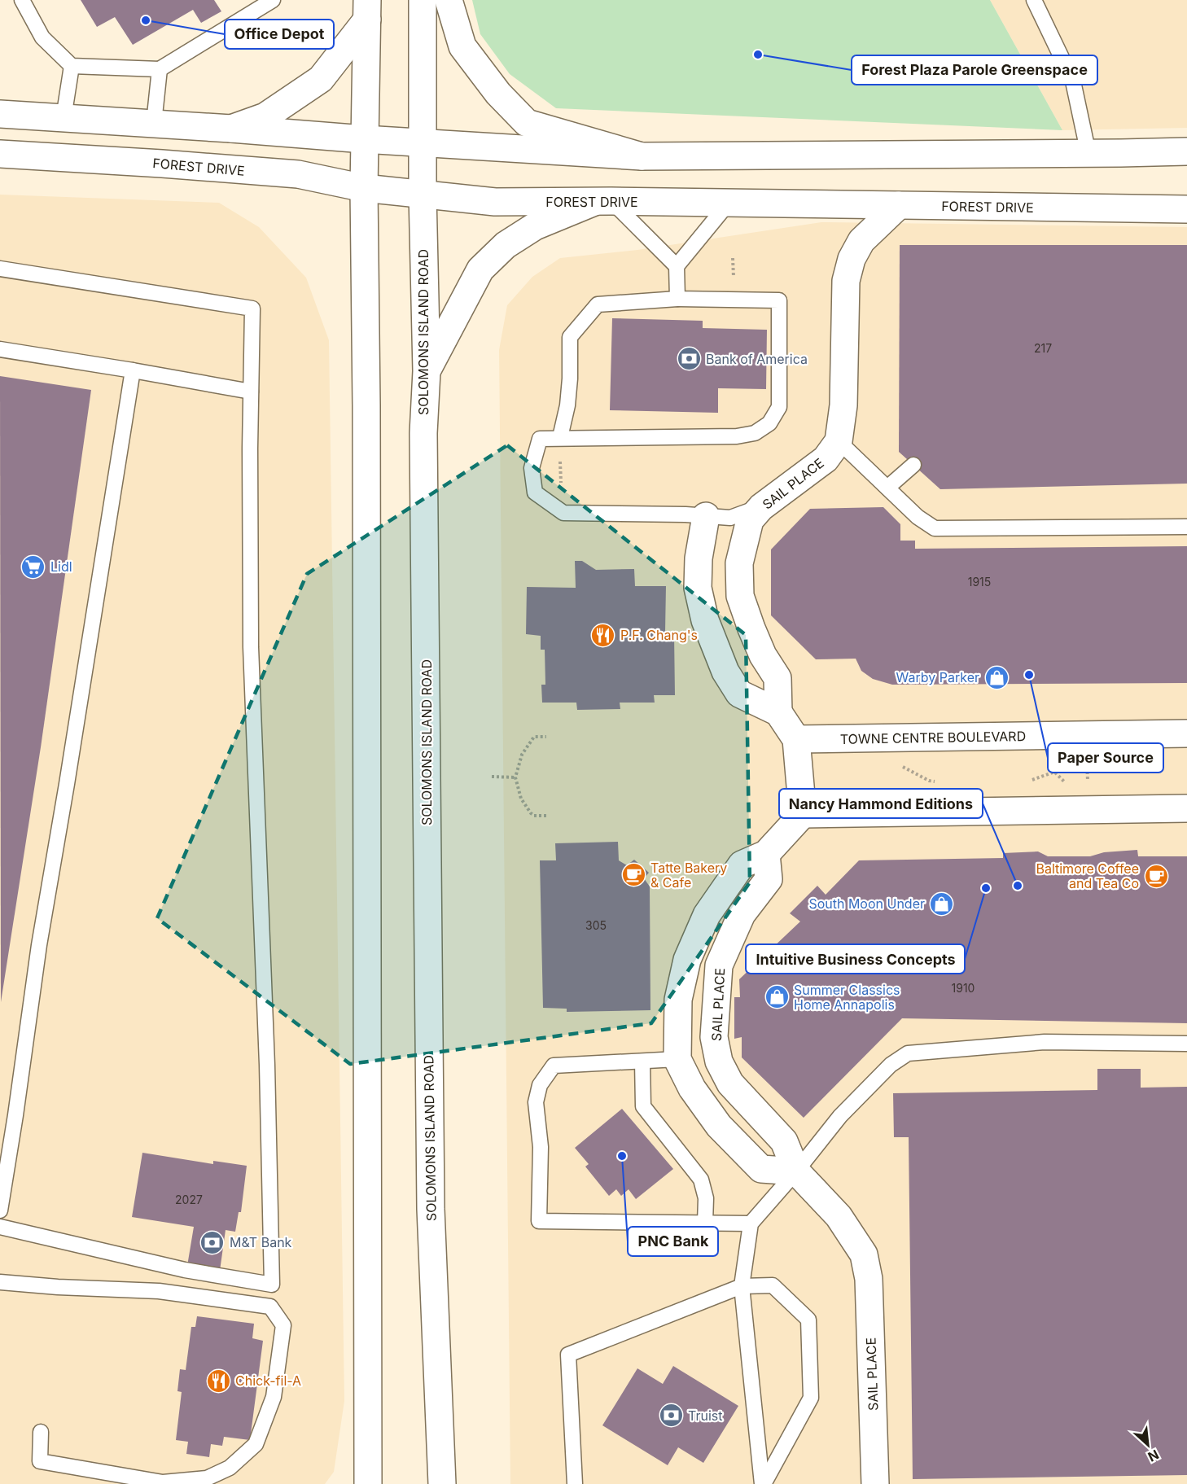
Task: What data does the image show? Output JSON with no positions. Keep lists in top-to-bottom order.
{
  "streets": {
    "main road": [
      "FOREST DRIVE",
      "SOLOMONS ISLAND ROAD",
      "SAIL PLACE",
      "TOWNE CENTRE BOULEVARD"
    ]
  },
  "crossings": [
    ["FOREST DRIVE", "SOLOMONS ISLAND ROAD"],
    ["FOREST DRIVE", "SAIL PLACE"]
  ],
  "places": {
    "other": [
      "Office Depot",
      "Forest Plaza Parole Greenspace",
      "Paper Source",
      "Nancy Hammond Editions",
      "Intuitive Business Concepts",
      "PNC Bank"
    ],
    "bank": ["Bank of America", "M&T Bank", "Truist"],
    "supermarket": ["Lidl"],
    "restaurant": ["P.F. Chang's", "Chick-fil-A"],
    "shop": ["Warby Parker", "South Moon Under", "Summer Classics Home Annapolis"],
    "cafe": ["Tatte Bakery & Cafe", "Baltimore Coffee and Tea Co"]
  },
  "house_numbers": [
    "217",
    "1915",
    "305",
    "1910",
    "2027"
  ],
  "north": "bottom right"
}
